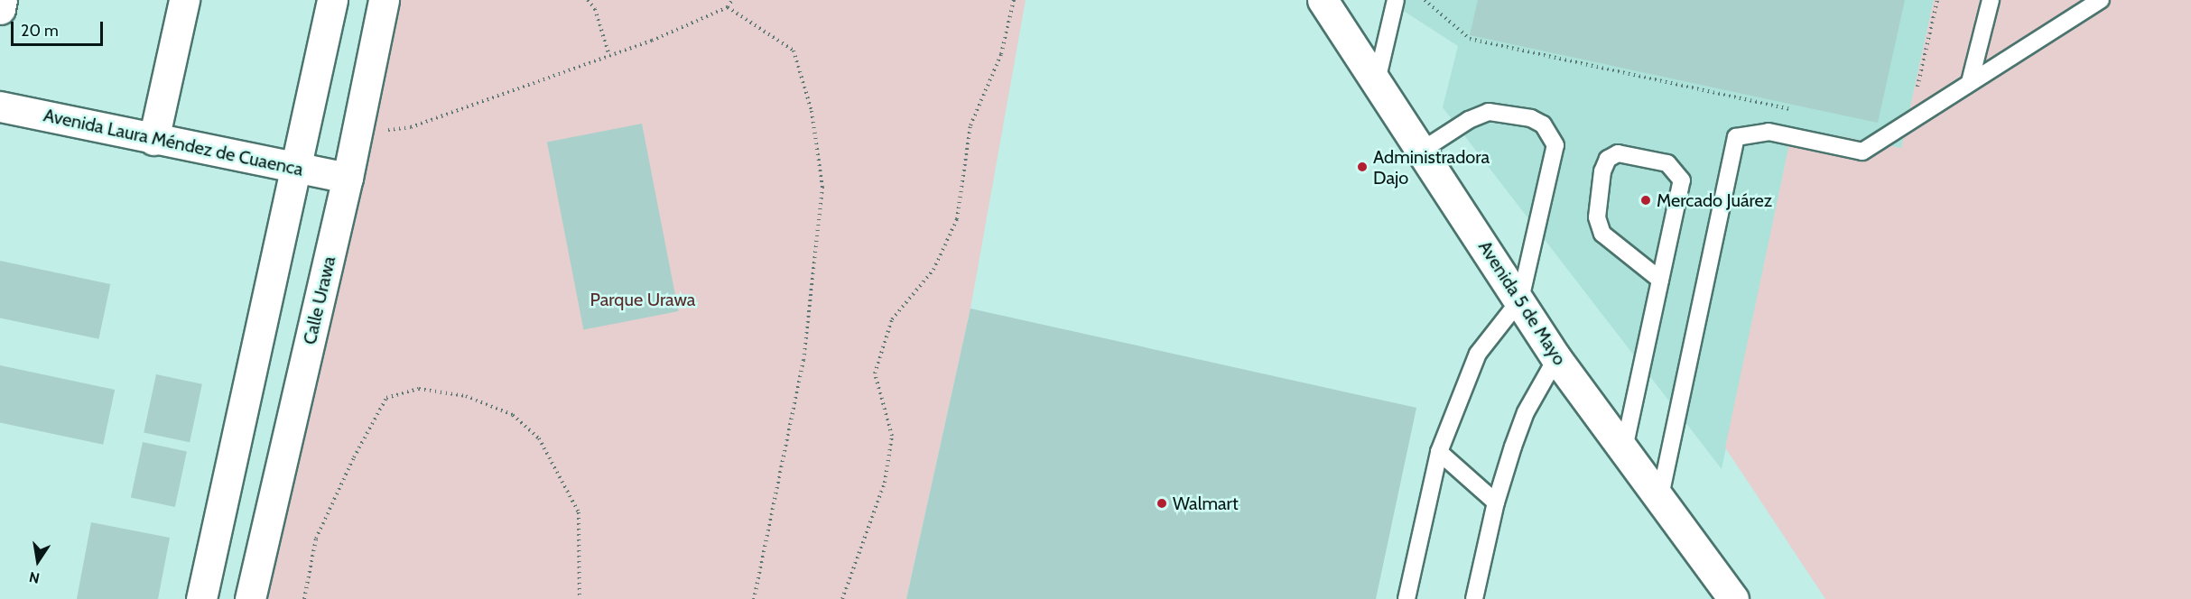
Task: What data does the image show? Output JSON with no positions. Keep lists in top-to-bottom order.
{
  "streets": {
    "main road": ["Avenida Laura Méndez de Cuaenca", "Calle Urawa", "Avenida 5 de Mayo"]
  },
  "crossings": [
    ["Avenida Laura Méndez de Cuaenca", "Calle Urawa"]
  ],
  "parks": ["Parque Urawa"],
  "places": ["Administradora Dajo", "Mercado Juárez", "Walmart"],
  "scale_bar": "20 m",
  "north": "bottom"
}
